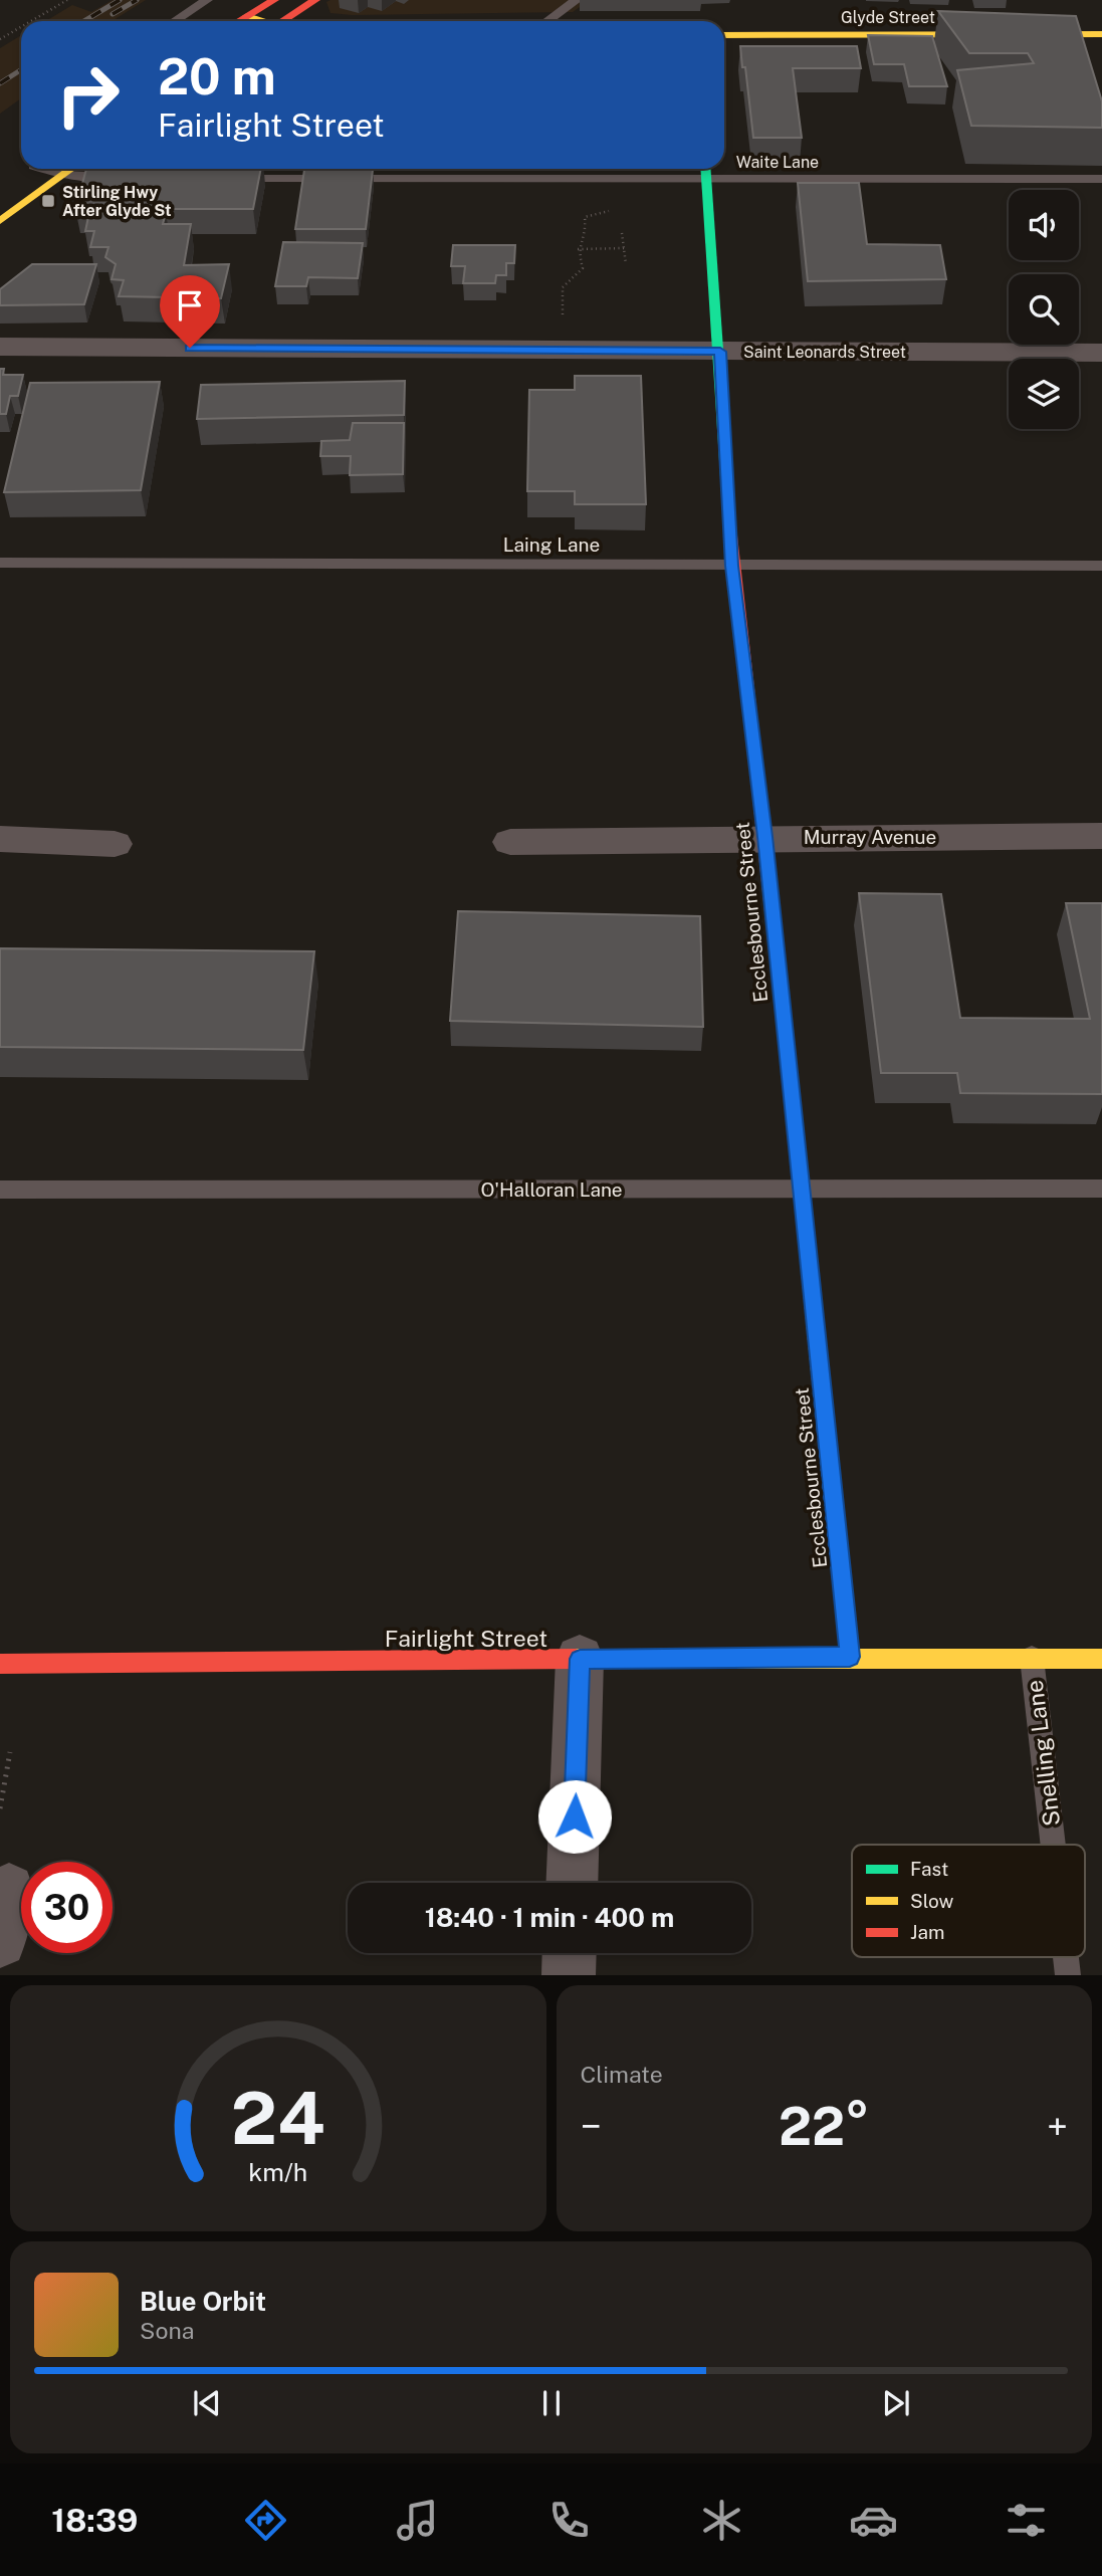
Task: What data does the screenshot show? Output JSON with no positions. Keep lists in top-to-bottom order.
{
  "streets": {
    "main road": ["Glyde Street", "Ecclesbourne Street", "Fairlight Street"],
    "street": ["Saint Leonards Street", "Murray Avenue"],
    "lane": [
      "Waite Lane",
      "Laing Lane",
      "O'Halloran Lane",
      "Snelling Lane"
    ]
  },
  "crossings": [
    ["Waite Lane", "Ecclesbourne Street"],
    ["Saint Leonards Street", "Ecclesbourne Street"],
    ["Laing Lane", "Ecclesbourne Street"],
    ["Murray Avenue", "Ecclesbourne Street"],
    ["Ecclesbourne Street", "O'Halloran Lane"],
    ["Ecclesbourne Street", "Fairlight Street"],
    ["Fairlight Street", "Snelling Lane"]
  ],
  "places": {
    "transit": ["Stirling Hwy After Glyde St"]
  },
  "legend": ["Fast", "Slow", "Jam"],
  "page": {
    "turn": ["20 m", "Fairlight Street"],
    "limit": "30",
    "trip": "18:40 · 1 min · 400 m",
    "tile": "Climate",
    "heat": ["−", "22°", "+"],
    "song": ["Blue Orbit", "Sona"],
    "tabs": "18:39",
    "gauge": ["24", "km/h"]
  }
}
